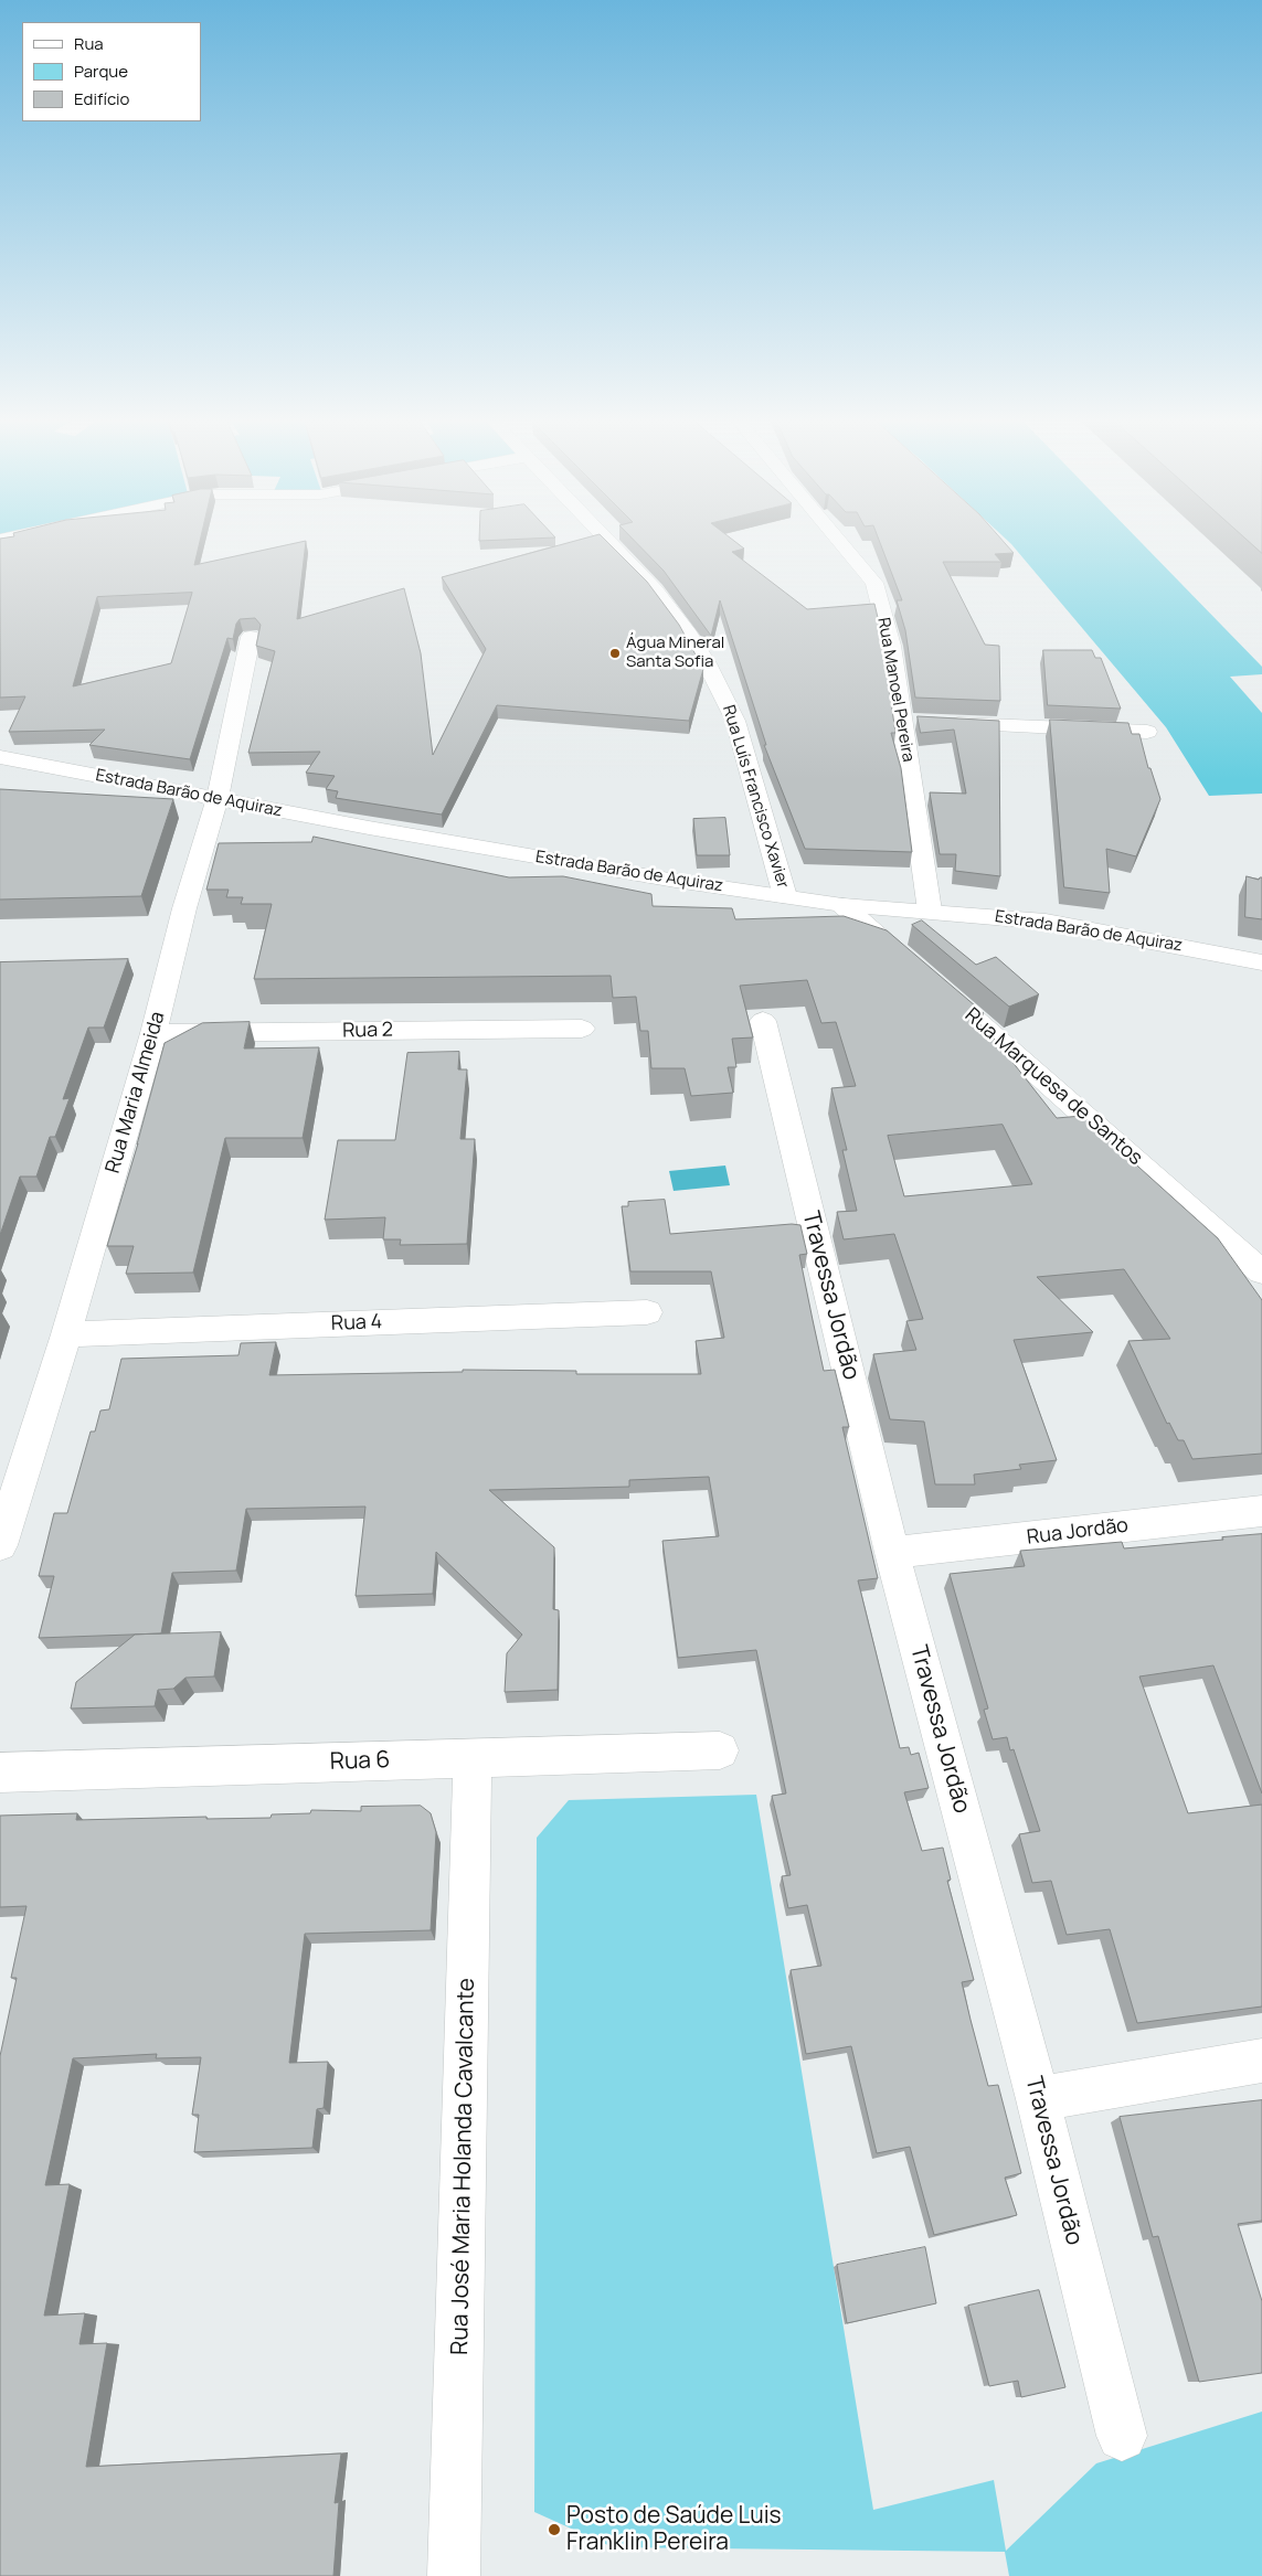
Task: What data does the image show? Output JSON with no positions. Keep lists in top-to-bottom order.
{
  "streets": {
    "street": [
      "Rua Manoel Pereira",
      "Estrada Barão de Aquiraz",
      "Rua Luís Francisco Xavier",
      "Rua 2",
      "Rua Marquesa de Santos",
      "Rua Maria Almeida",
      "Travessa Jordão",
      "Rua 4",
      "Rua Jordão",
      "Rua 6",
      "Rua José Maria Holanda Cavalcante"
    ]
  },
  "crossings": [
    ["Rua Manoel Pereira", "Estrada Barão de Aquiraz"],
    ["Estrada Barão de Aquiraz", "Rua Luís Francisco Xavier"],
    ["Estrada Barão de Aquiraz", "Rua Marquesa de Santos"],
    ["Estrada Barão de Aquiraz", "Rua Maria Almeida"],
    ["Rua 2", "Rua Maria Almeida"],
    ["Rua Maria Almeida", "Rua 4"],
    ["Travessa Jordão", "Rua Jordão"],
    ["Rua 6", "Rua José Maria Holanda Cavalcante"]
  ],
  "places": ["Água Mineral Santa Sofia", "Posto de Saúde Luis Franklin Pereira"],
  "legend": ["Rua", "Parque", "Edifício"]
}
